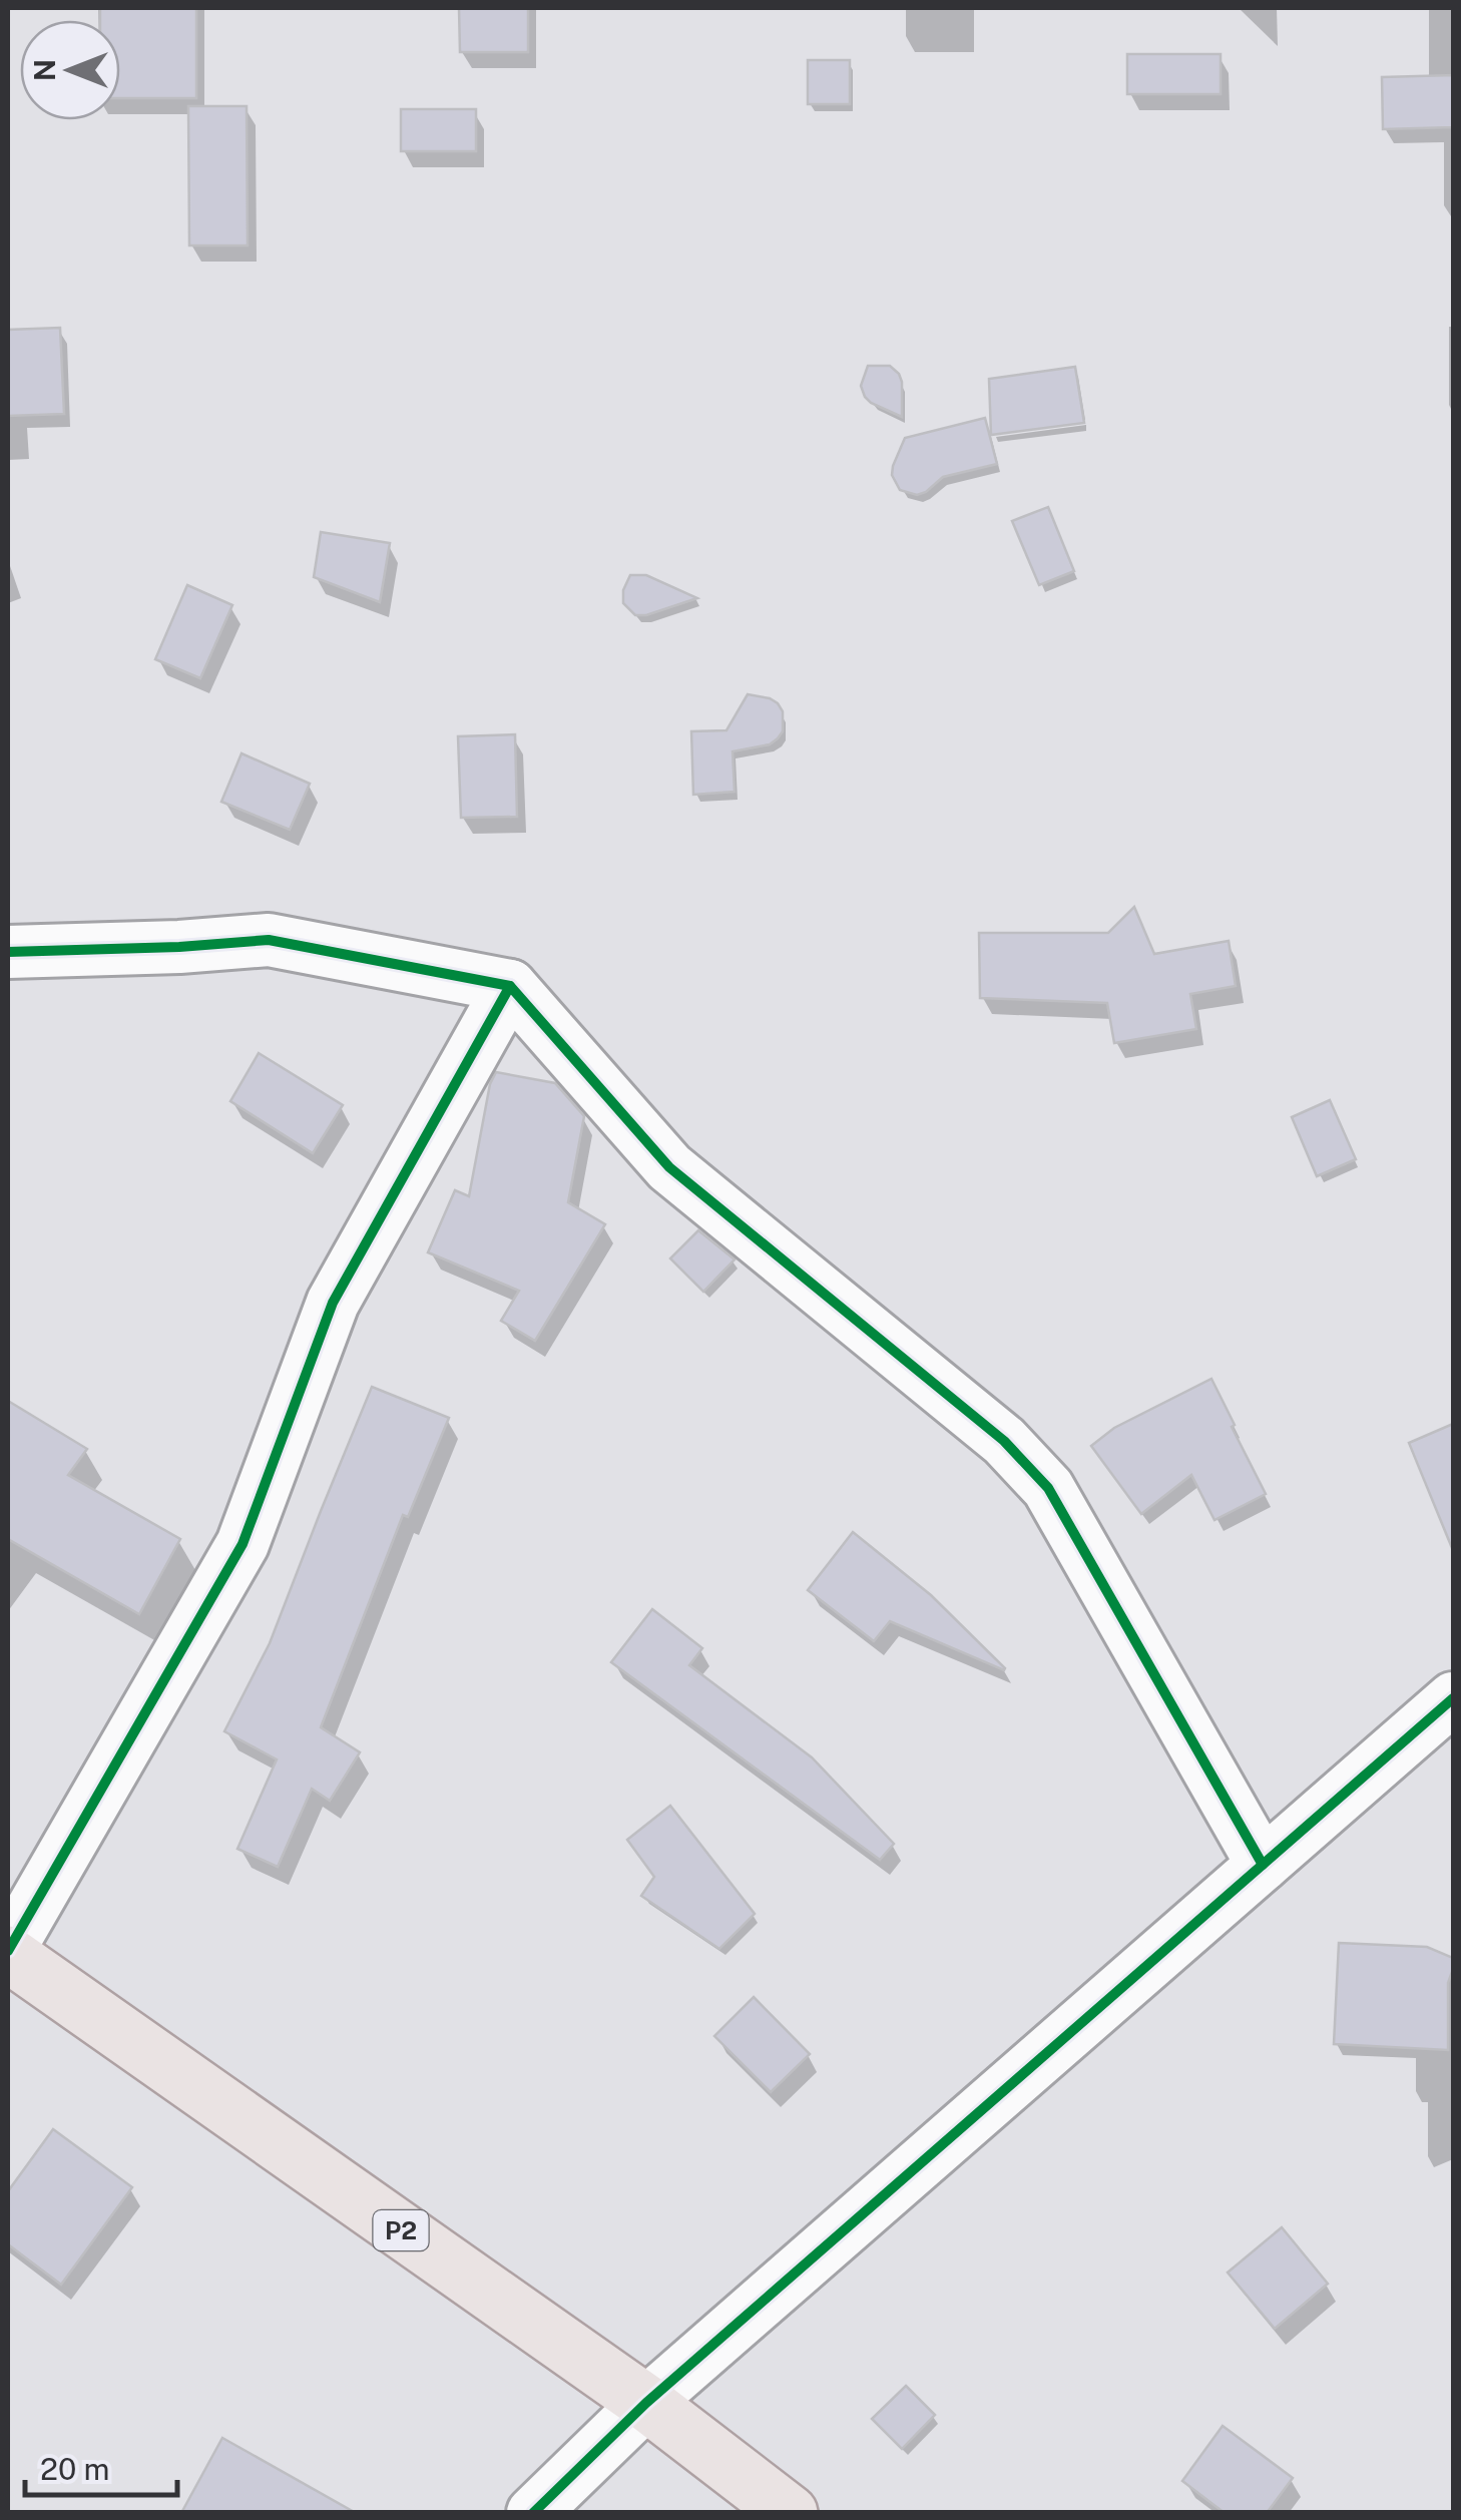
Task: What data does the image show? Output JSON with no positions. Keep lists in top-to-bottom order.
{
  "streets": {
    "main road": ["P2"]
  },
  "scale_bar": "20 m",
  "north": "left"
}
